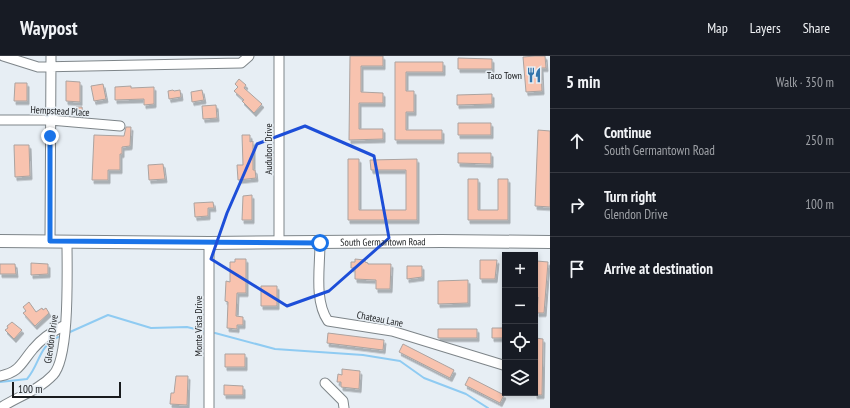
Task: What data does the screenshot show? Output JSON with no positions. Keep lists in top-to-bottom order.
{
  "streets": {
    "main road": ["South Germantown Road"],
    "street": [
      "Hempstead Place",
      "Audubon Drive",
      "Chateau Lane",
      "Monte Vista Drive",
      "Glendon Drive"
    ]
  },
  "crossings": [
    ["Audubon Drive", "South Germantown Road"],
    ["South Germantown Road", "Chateau Lane"],
    ["South Germantown Road", "Monte Vista Drive"],
    ["South Germantown Road", "Glendon Drive"]
  ],
  "places": {
    "restaurant": ["Taco Town"]
  },
  "scale_bar": "100 m",
  "page": {
    "header": "Waypost",
    "nav": ["Map", "Layers", "Share"],
    "heading": ["5 min", "Walk · 350 m"],
    "list": [
      ["Continue", "South Germantown Road", "250 m"],
      ["Turn right", "Glendon Drive", "100 m"],
      "Arrive at destination"
    ],
    "map_buttons": ["+", "−"],
    "scale": "100 m"
  }
}
